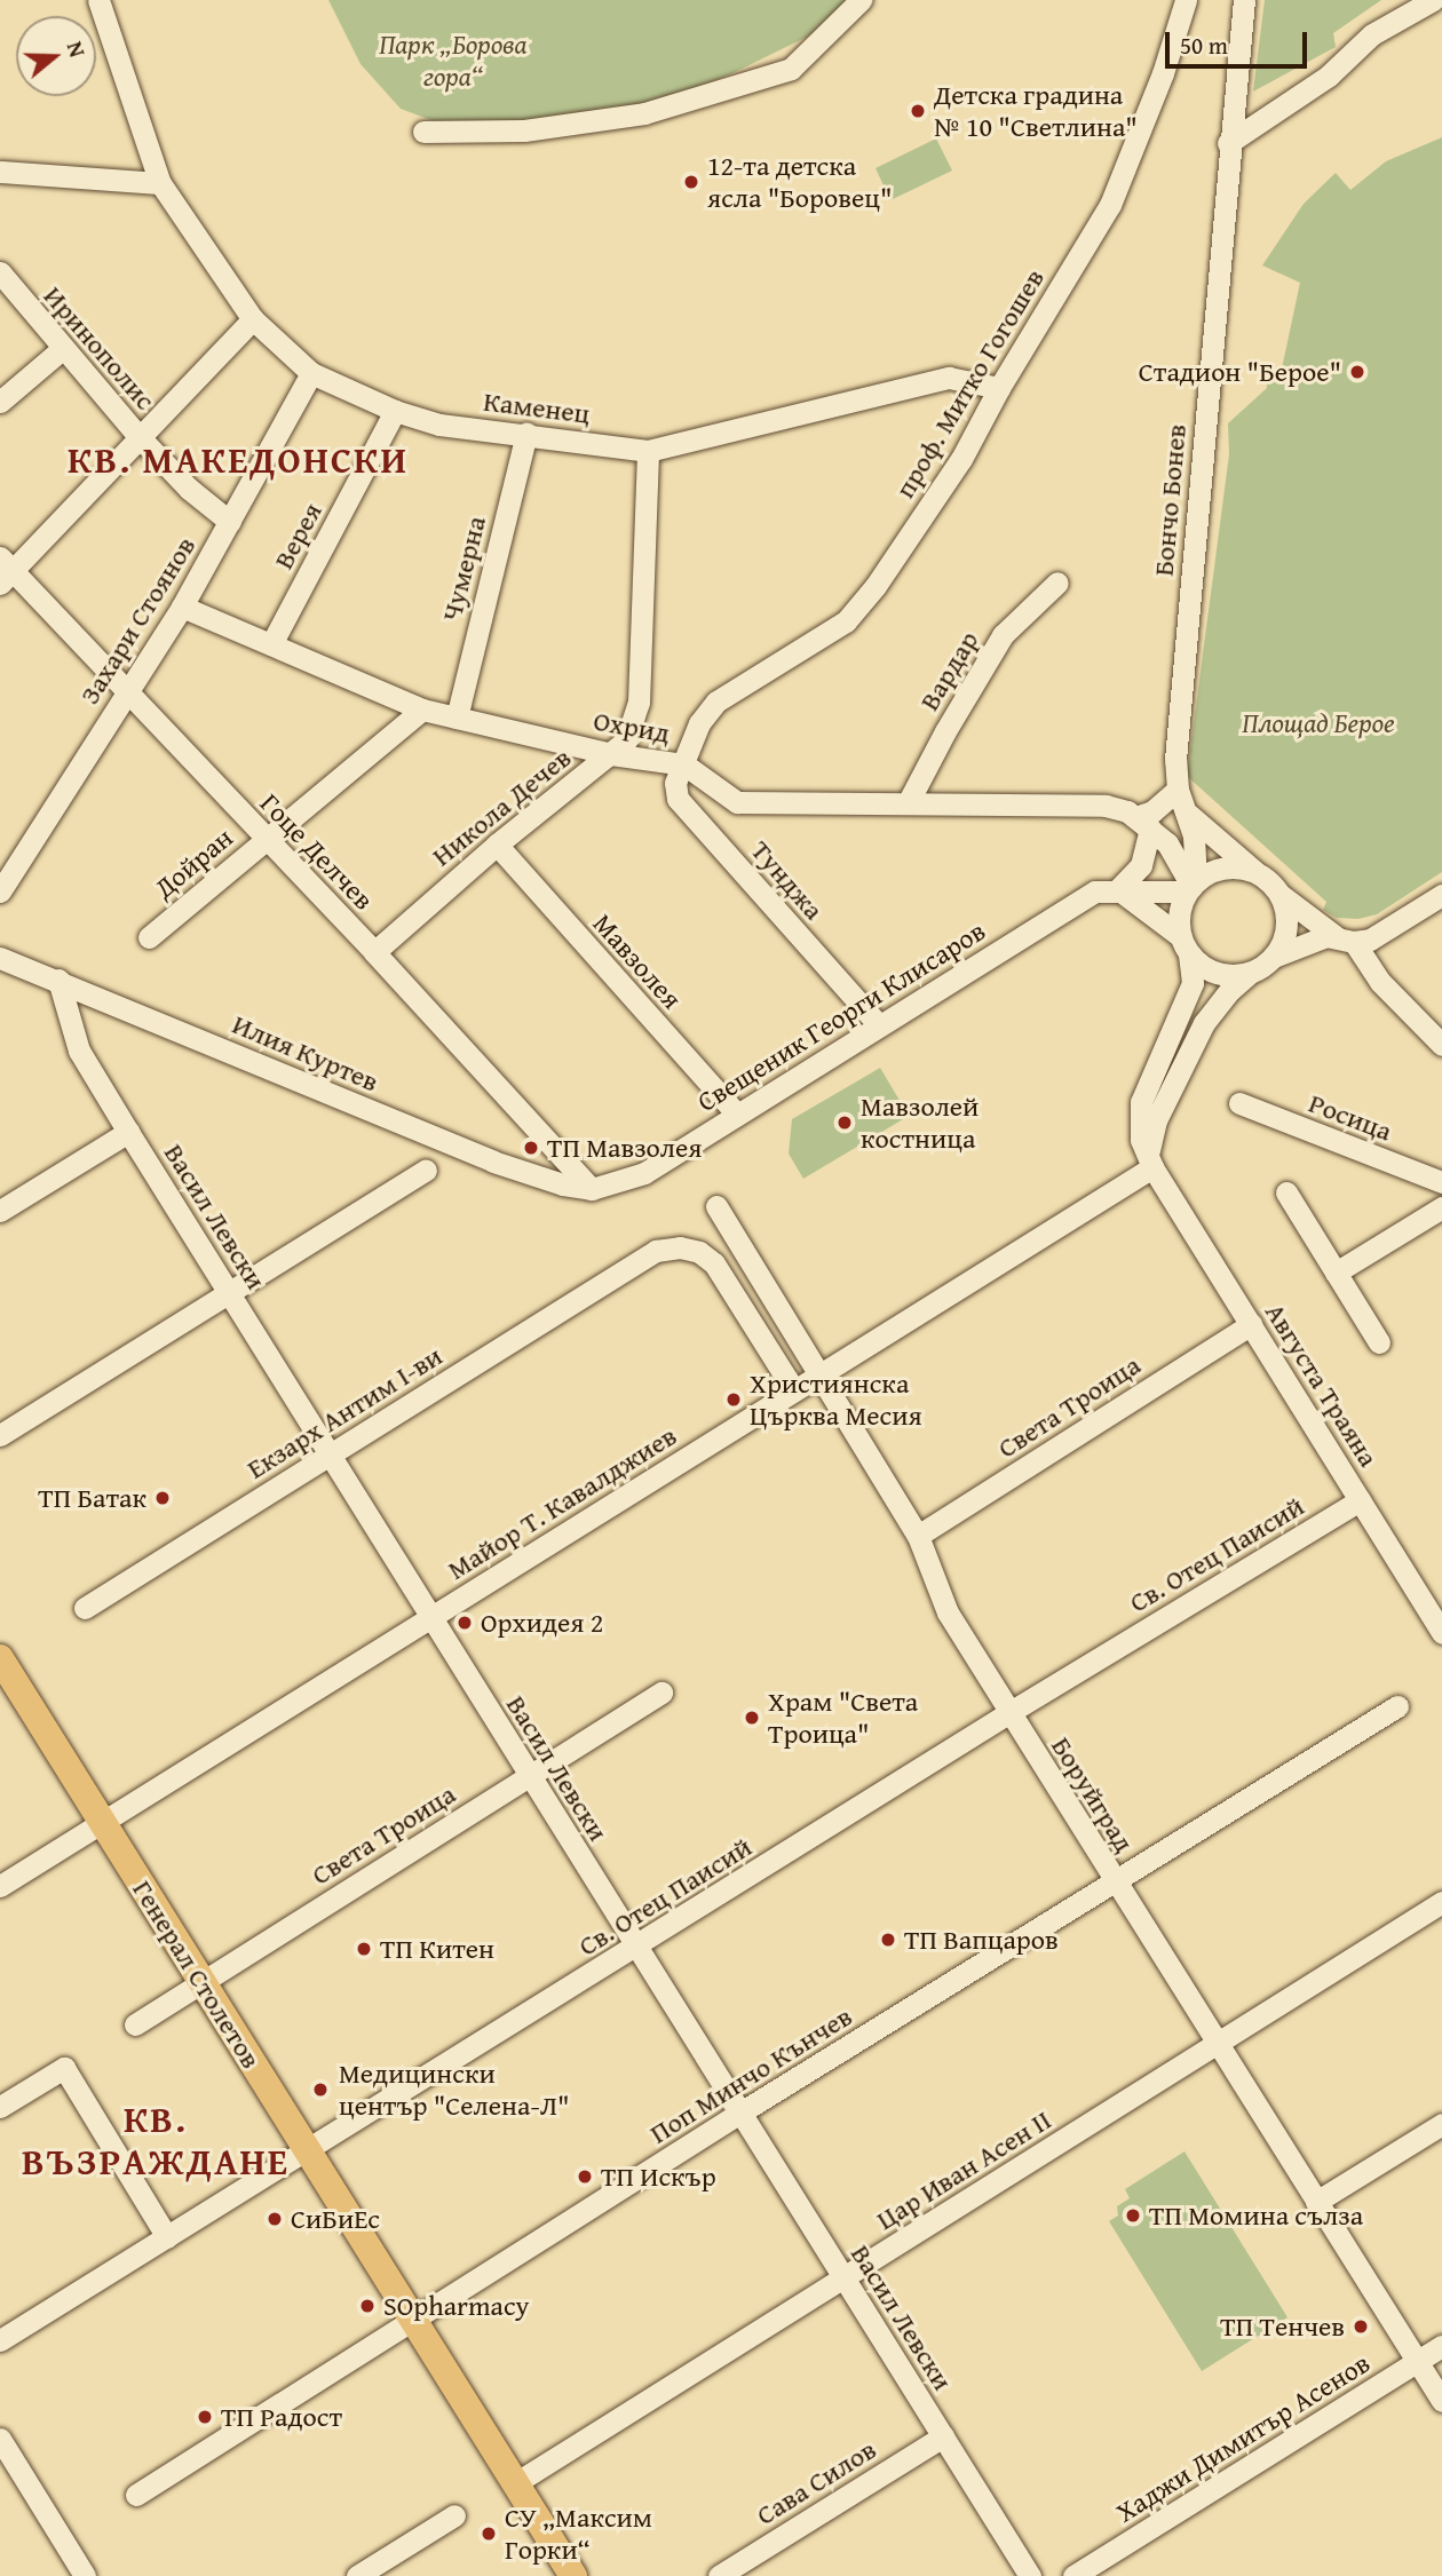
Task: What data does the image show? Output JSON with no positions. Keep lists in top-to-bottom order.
{
  "streets": {
    "main road": ["Генерал Столетов"],
    "street": [
      "Иринополис",
      "проф. Митко Гогошев",
      "Каменец",
      "Бончо Бонев",
      "Верея",
      "Чумерна",
      "Захари Стоянов",
      "Вардар",
      "Охрид",
      "Никола Дечев",
      "Гоце Делчев",
      "Дойран",
      "Тунджа",
      "Мавзолея",
      "Свещеник Георги Клисаров",
      "Илия Куртев",
      "Росица",
      "Васил Левски",
      "Августа Траяна",
      "Света Троица",
      "Екзарх Антим I-ви",
      "Майор Т. Кавалджиев",
      "Св. Отец Паисий",
      "Боруйград",
      "Поп Минчо Кънчев",
      "Цар Иван Асен II",
      "Хаджи Димитър Асенов",
      "Сава Силов"
    ]
  },
  "crossings": [
    ["Иринополис", "Захари Стоянов"],
    ["проф. Митко Гогошев", "Каменец"],
    ["проф. Митко Гогошев", "Охрид"],
    ["проф. Митко Гогошев", "Тунджа"],
    ["Каменец", "Верея"],
    ["Каменец", "Чумерна"],
    ["Каменец", "Захари Стоянов"],
    ["Каменец", "Никола Дечев"],
    ["Бончо Бонев", "Свещеник Георги Клисаров"],
    ["Бончо Бонев", "Августа Траяна"],
    ["Верея", "Охрид"],
    ["Чумерна", "Охрид"],
    ["Захари Стоянов", "Охрид"],
    ["Захари Стоянов", "Гоце Делчев"],
    ["Вардар", "Охрид"],
    ["Охрид", "Никола Дечев"],
    ["Охрид", "Дойран"],
    ["Охрид", "Тунджа"],
    ["Никола Дечев", "Гоце Делчев"],
    ["Никола Дечев", "Мавзолея"],
    ["Гоце Делчев", "Дойран"],
    ["Гоце Делчев", "Свещеник Георги Клисаров"],
    ["Гоце Делчев", "Илия Куртев"],
    ["Тунджа", "Свещеник Георги Клисаров"],
    ["Мавзолея", "Свещеник Георги Клисаров"],
    ["Свещеник Георги Клисаров", "Илия Куртев"],
    ["Свещеник Георги Клисаров", "Августа Траяна"],
    ["Илия Куртев", "Васил Левски"],
    ["Васил Левски", "Света Троица"],
    ["Васил Левски", "Екзарх Антим I-ви"],
    ["Васил Левски", "Майор Т. Кавалджиев"],
    ["Васил Левски", "Св. Отец Паисий"],
    ["Васил Левски", "Поп Минчо Кънчев"],
    ["Васил Левски", "Цар Иван Асен II"],
    ["Васил Левски", "Сава Силов"],
    ["Августа Траяна", "Света Троица"],
    ["Августа Траяна", "Майор Т. Кавалджиев"],
    ["Августа Траяна", "Св. Отец Паисий"],
    ["Света Троица", "Боруйград"],
    ["Света Троица", "Генерал Столетов"],
    ["Екзарх Антим I-ви", "Майор Т. Кавалджиев"],
    ["Майор Т. Кавалджиев", "Боруйград"],
    ["Майор Т. Кавалджиев", "Генерал Столетов"],
    ["Св. Отец Паисий", "Боруйград"],
    ["Св. Отец Паисий", "Генерал Столетов"],
    ["Боруйград", "Поп Минчо Кънчев"],
    ["Боруйград", "Цар Иван Асен II"],
    ["Боруйград", "Хаджи Димитър Асенов"],
    ["Генерал Столетов", "Поп Минчо Кънчев"],
    ["Генерал Столетов", "Цар Иван Асен II"]
  ],
  "districts": ["КВ. МАКЕДОНСКИ", "КВ. ВЪЗРАЖДАНЕ"],
  "parks": ["Парк „Борова гора“", "Площад Берое"],
  "places": [
    "Детска градина № 10 \"Светлина\"",
    "12-та детска ясла \"Боровец\"",
    "Стадион \"Берое\"",
    "Мавзолей костница",
    "ТП Мавзолея",
    "Християнска Църква Месия",
    "ТП Батак",
    "Орхидея 2",
    "Храм \"Света Троица\"",
    "ТП Вапцаров",
    "ТП Китен",
    "Медицински център \"Селена-Л\"",
    "ТП Искър",
    "ТП Момина сълза",
    "СиБиЕс",
    "SOpharmacy",
    "ТП Тенчев",
    "ТП Радост",
    "СУ „Максим Горки“"
  ],
  "scale_bar": "50 m",
  "north": "right"
}
